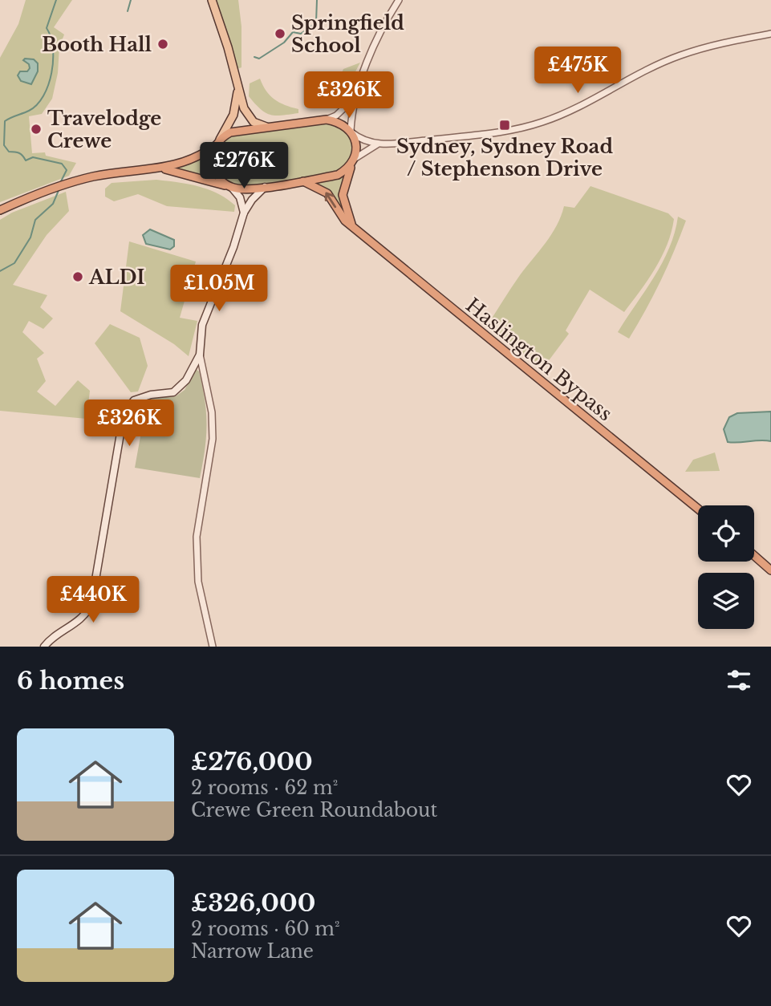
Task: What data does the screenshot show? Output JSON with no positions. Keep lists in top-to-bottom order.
{
  "streets": {
    "highway": ["Haslington Bypass"]
  },
  "places": {
    "other": [
      "Springfield School",
      "Booth Hall",
      "Travelodge Crewe",
      "ALDI"
    ],
    "transit": ["Sydney, Sydney Road / Stephenson Drive"]
  },
  "page": {
    "price": [
      "£475K",
      "£326K",
      "£276K",
      "£1.05M",
      "£326K",
      "£440K"
    ],
    "heading": "6 homes",
    "list": [
      {
        "name": "£276,000",
        "note": "2 rooms · 62 m² · Crewe Green Roundabout"
      },
      {
        "name": "£326,000",
        "note": "2 rooms · 60 m² · Narrow Lane"
      }
    ]
  }
}
